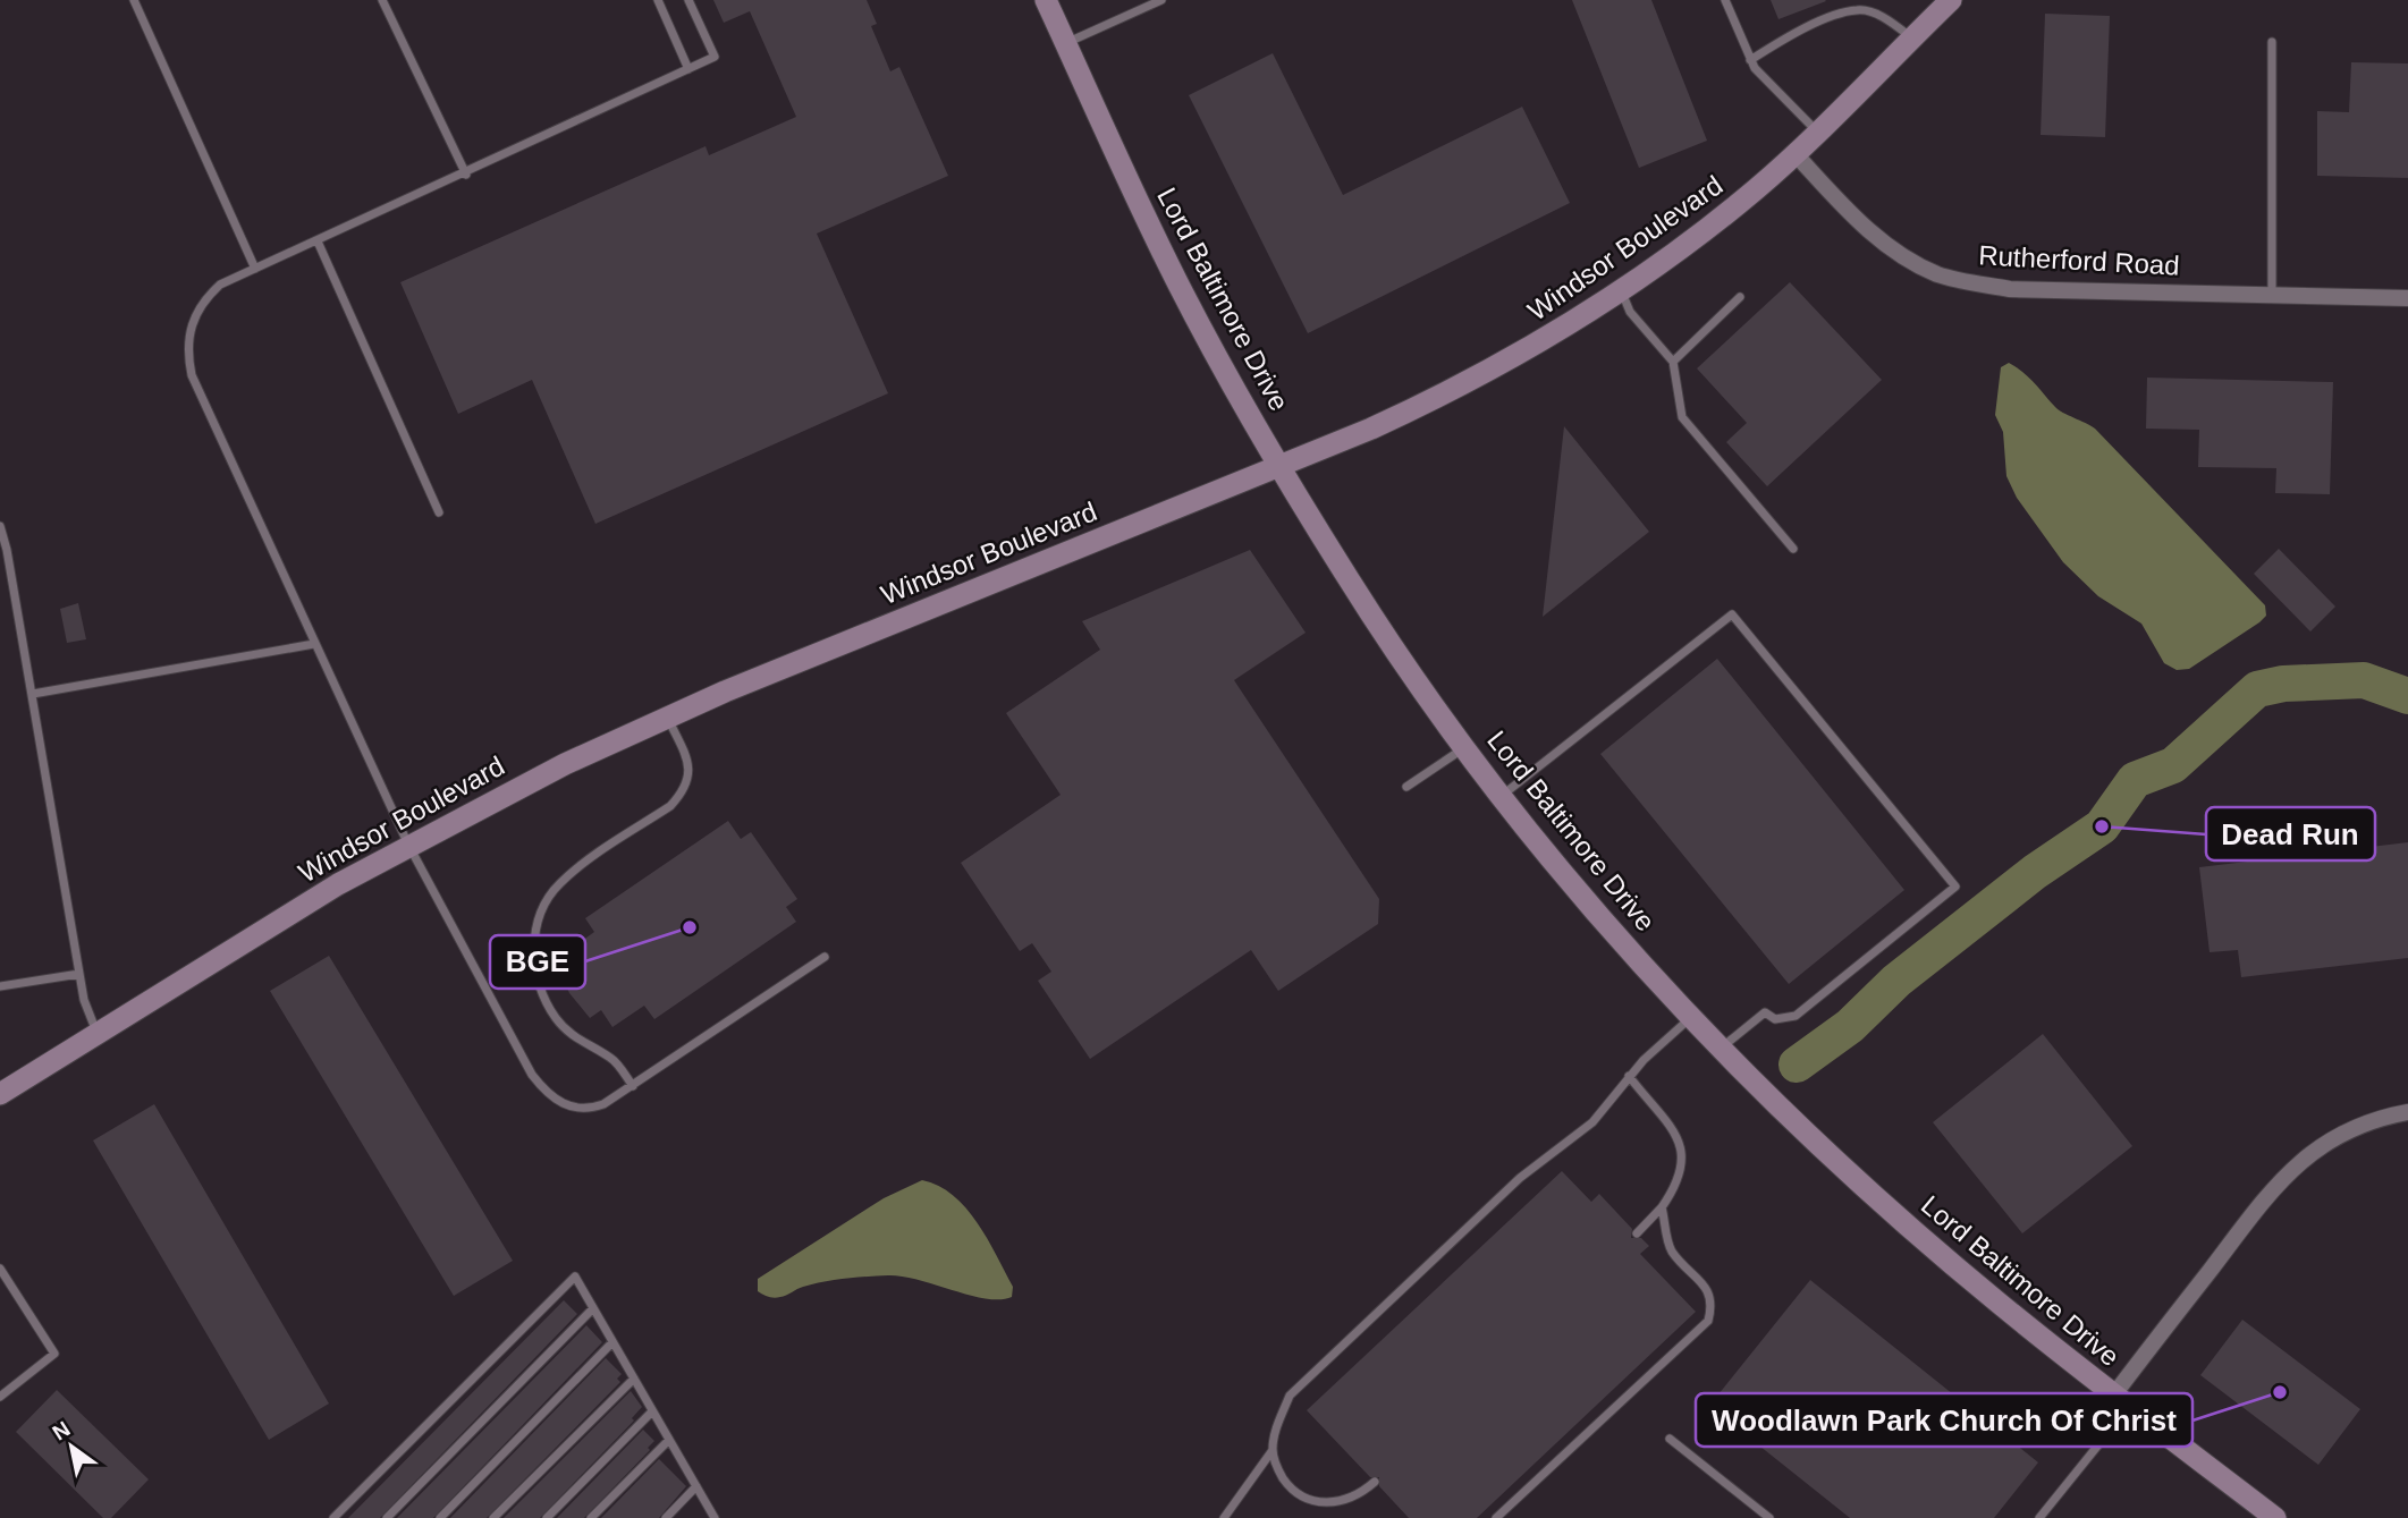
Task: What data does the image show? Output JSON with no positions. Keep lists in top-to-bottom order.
{
  "streets": {
    "main road": ["Windsor Boulevard", "Lord Baltimore Drive"],
    "street": ["Rutherford Road"]
  },
  "crossings": [
    ["Windsor Boulevard", "Rutherford Road"],
    ["Windsor Boulevard", "Lord Baltimore Drive"]
  ],
  "places": ["Dead Run", "BGE", "Woodlawn Park Church Of Christ"],
  "north": "top left"
}
